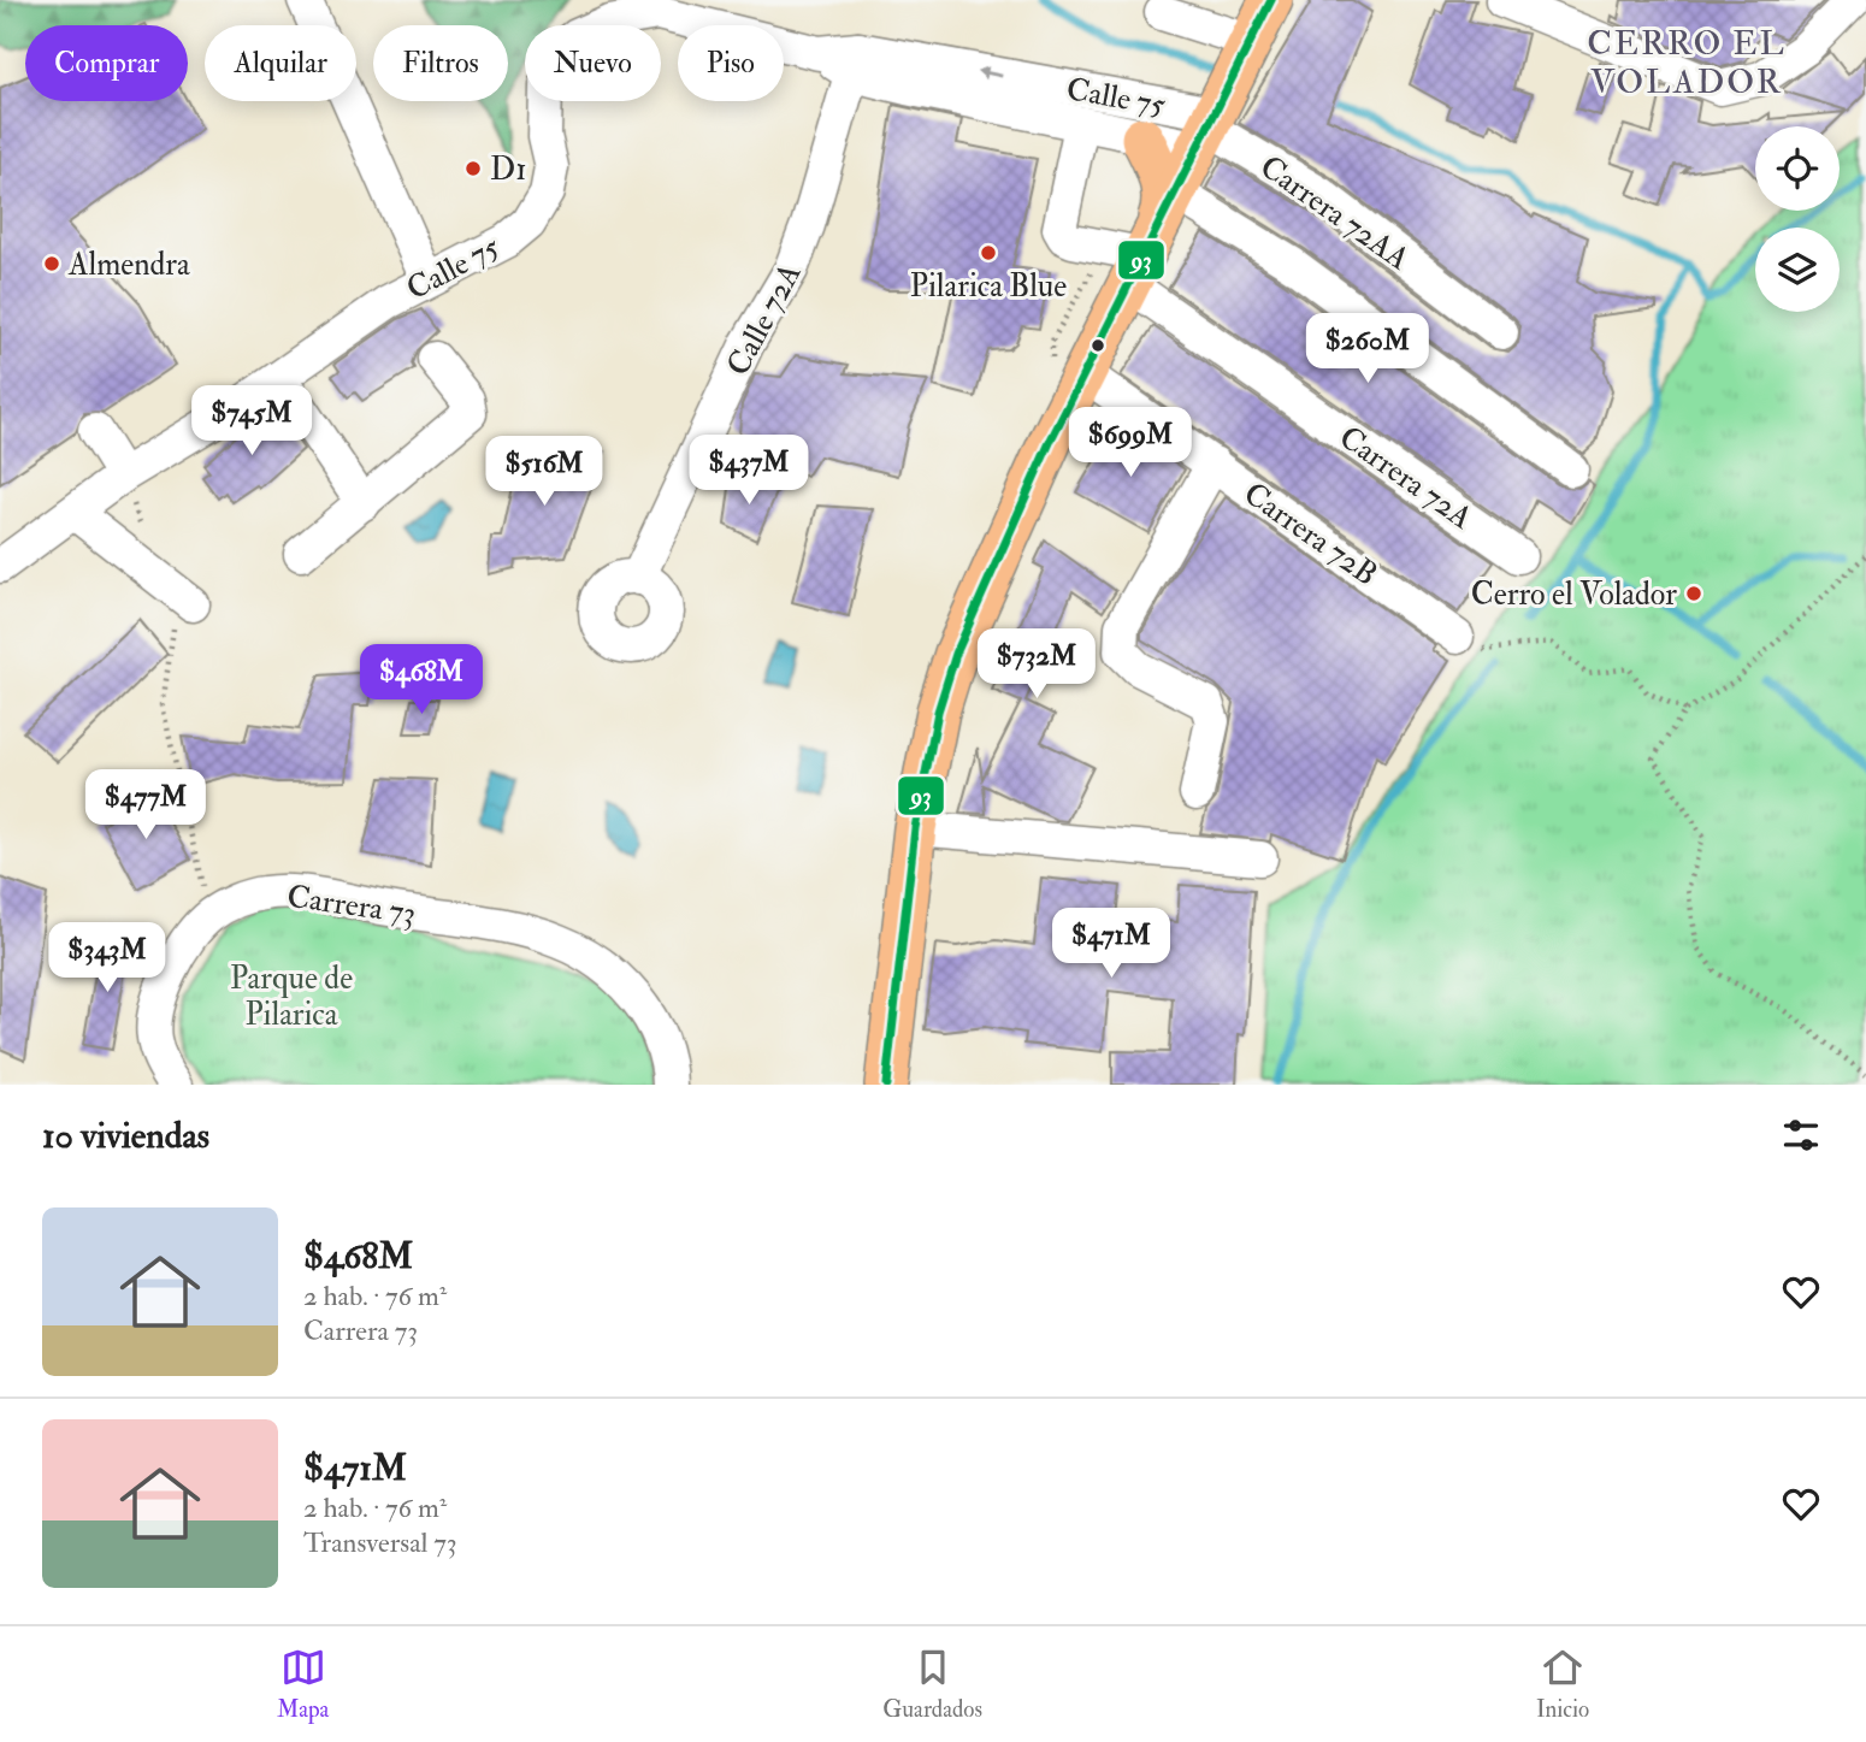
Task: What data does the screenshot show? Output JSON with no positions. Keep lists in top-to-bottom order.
{
  "streets": {
    "street": [
      "Calle 75",
      "Carrera 72AA",
      "Calle 72A",
      "Carrera 72A",
      "Carrera 72B",
      "Carrera 73"
    ]
  },
  "crossings": [
    ["Calle 75", "Carrera 72AA"],
    ["Calle 75", "Calle 72A"]
  ],
  "districts": ["CERRO EL VOLADOR"],
  "parks": ["Parque de Pilarica"],
  "places": [
    "D1",
    "Pilarica Blue",
    "Almendra",
    "Cerro el Volador"
  ],
  "lines": ["transit line 93"],
  "page": {
    "chip": [
      "Comprar",
      "Alquilar",
      "Filtros",
      "Nuevo",
      "Piso"
    ],
    "price": [
      "$260M",
      "$745M",
      "$699M",
      "$437M",
      "$516M",
      "$732M",
      "$468M",
      "$477M",
      "$471M",
      "$343M"
    ],
    "heading": "10 viviendas",
    "list": [
      {
        "name": "$468M",
        "note": "2 hab. · 76 m² · Carrera 73"
      },
      {
        "name": "$471M",
        "note": "2 hab. · 76 m² · Transversal 73"
      }
    ],
    "tabs": ["Mapa", "Guardados", "Inicio"]
  }
}
